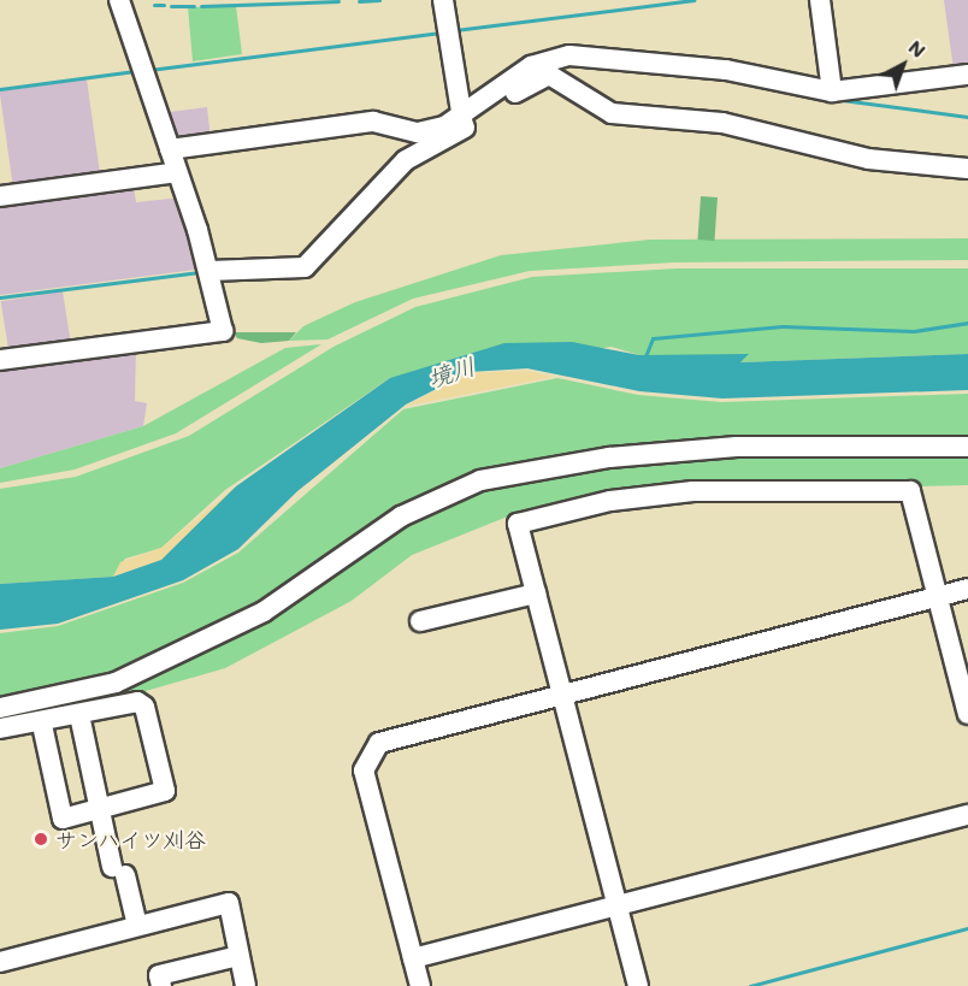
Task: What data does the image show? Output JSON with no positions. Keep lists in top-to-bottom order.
{
  "water": ["境川"],
  "places": ["サンハイツ刈谷"],
  "north": "top right"
}
